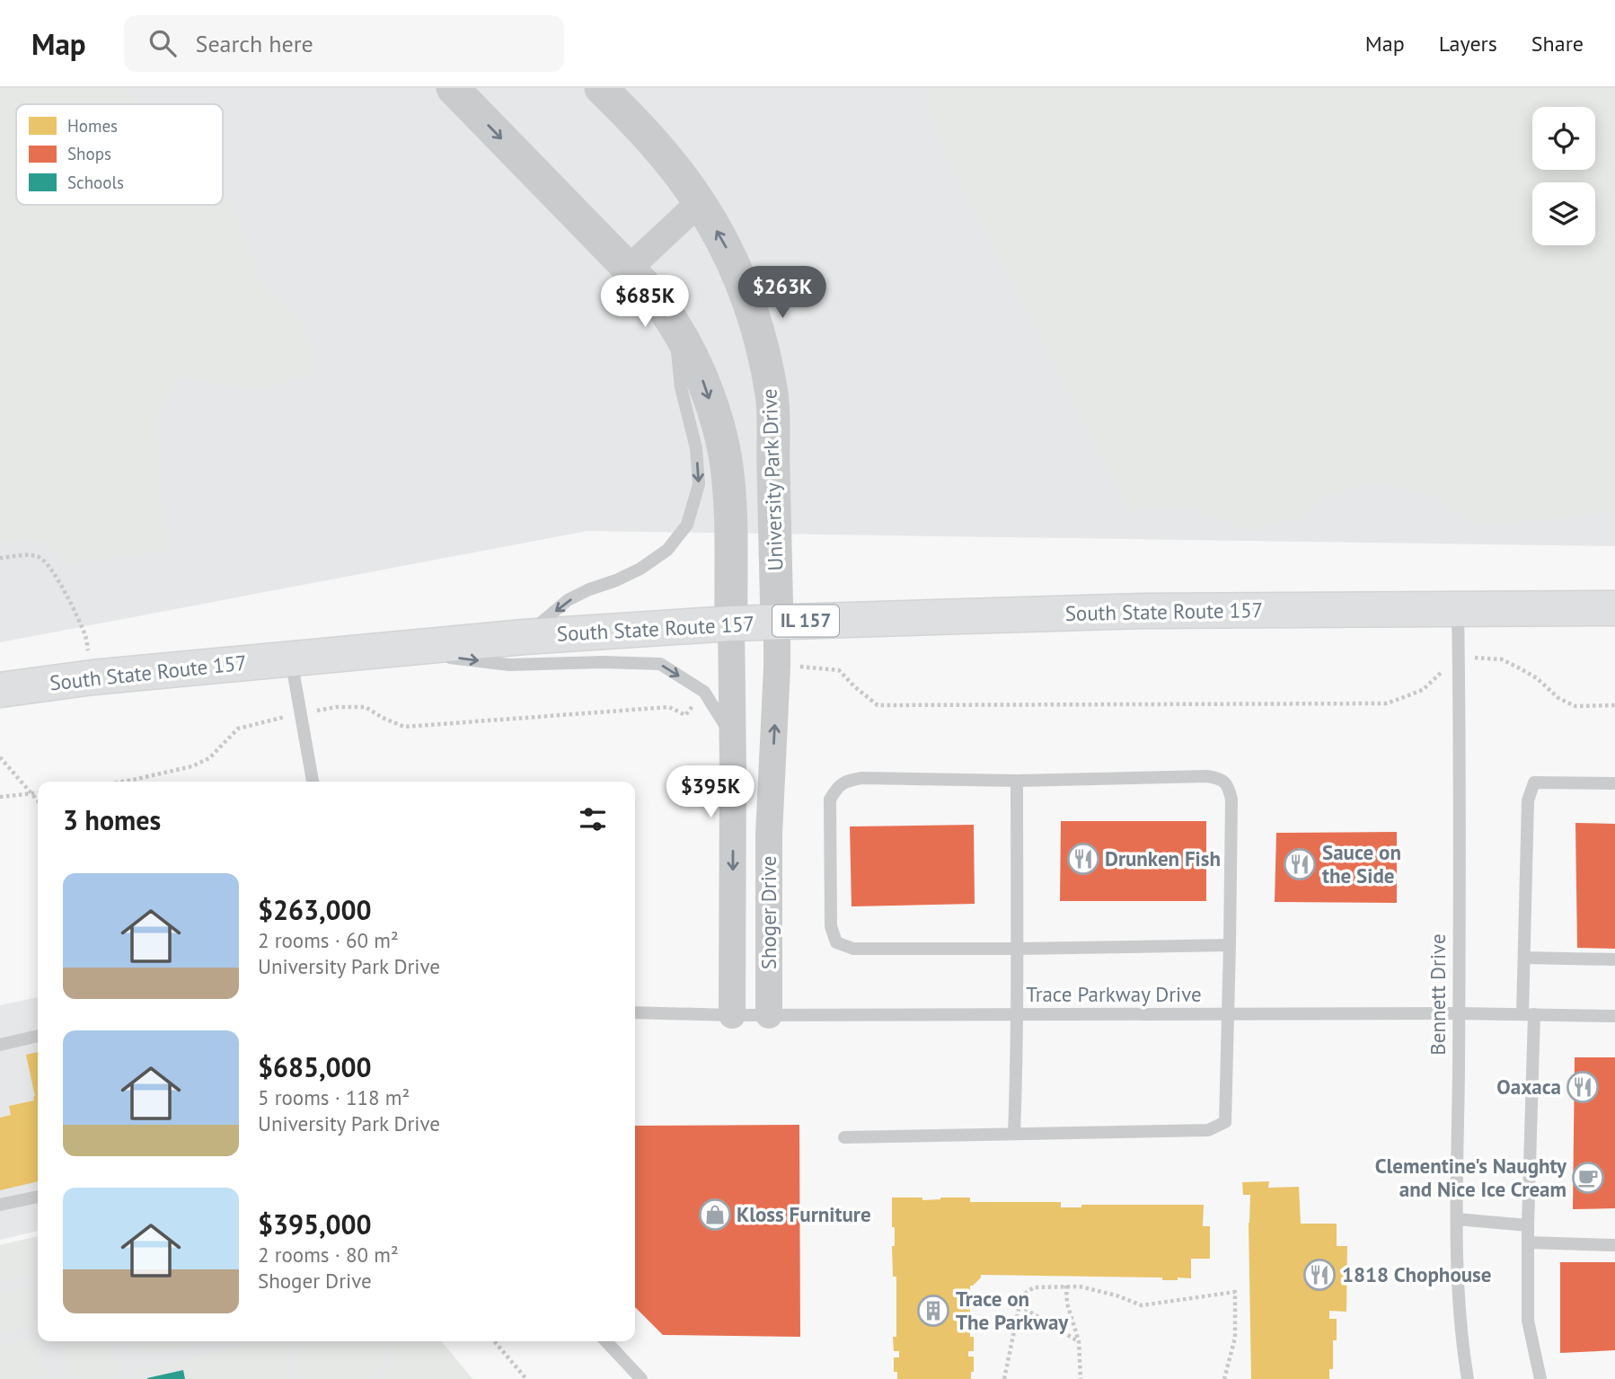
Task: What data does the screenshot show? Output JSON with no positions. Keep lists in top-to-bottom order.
{
  "streets": {
    "main road": ["South State Route 157", "IL 157"],
    "street": ["University Park Drive", "Shoger Drive"],
    "lane": ["Trace Parkway Drive", "Bennett Drive"]
  },
  "crossings": [
    ["University Park Drive", "South State Route 157"],
    ["University Park Drive", "Shoger Drive"],
    ["South State Route 157", "Shoger Drive"],
    ["South State Route 157", "Bennett Drive"],
    ["Shoger Drive", "Trace Parkway Drive"],
    ["Trace Parkway Drive", "Bennett Drive"]
  ],
  "places": {
    "restaurant": [
      "Drunken Fish",
      "Sauce on the Side",
      "Oaxaca",
      "1818 Chophouse"
    ],
    "cafe": ["Clementine's Naughty and Nice Ice Cream"],
    "shop": ["Kloss Furniture"],
    "building": ["Trace on The Parkway"]
  },
  "legend": ["Homes", "Shops", "Schools"],
  "page": {
    "header": "Map",
    "search": "Search here",
    "nav": ["Map", "Layers", "Share"],
    "price": ["$263K", "$685K", "$395K"],
    "heading": "3 homes",
    "list": [
      {
        "name": "$263,000",
        "note": "2 rooms · 60 m² · University Park Drive"
      },
      {
        "name": "$685,000",
        "note": "5 rooms · 118 m² · University Park Drive"
      },
      {
        "name": "$395,000",
        "note": "2 rooms · 80 m² · Shoger Drive"
      }
    ]
  }
}
